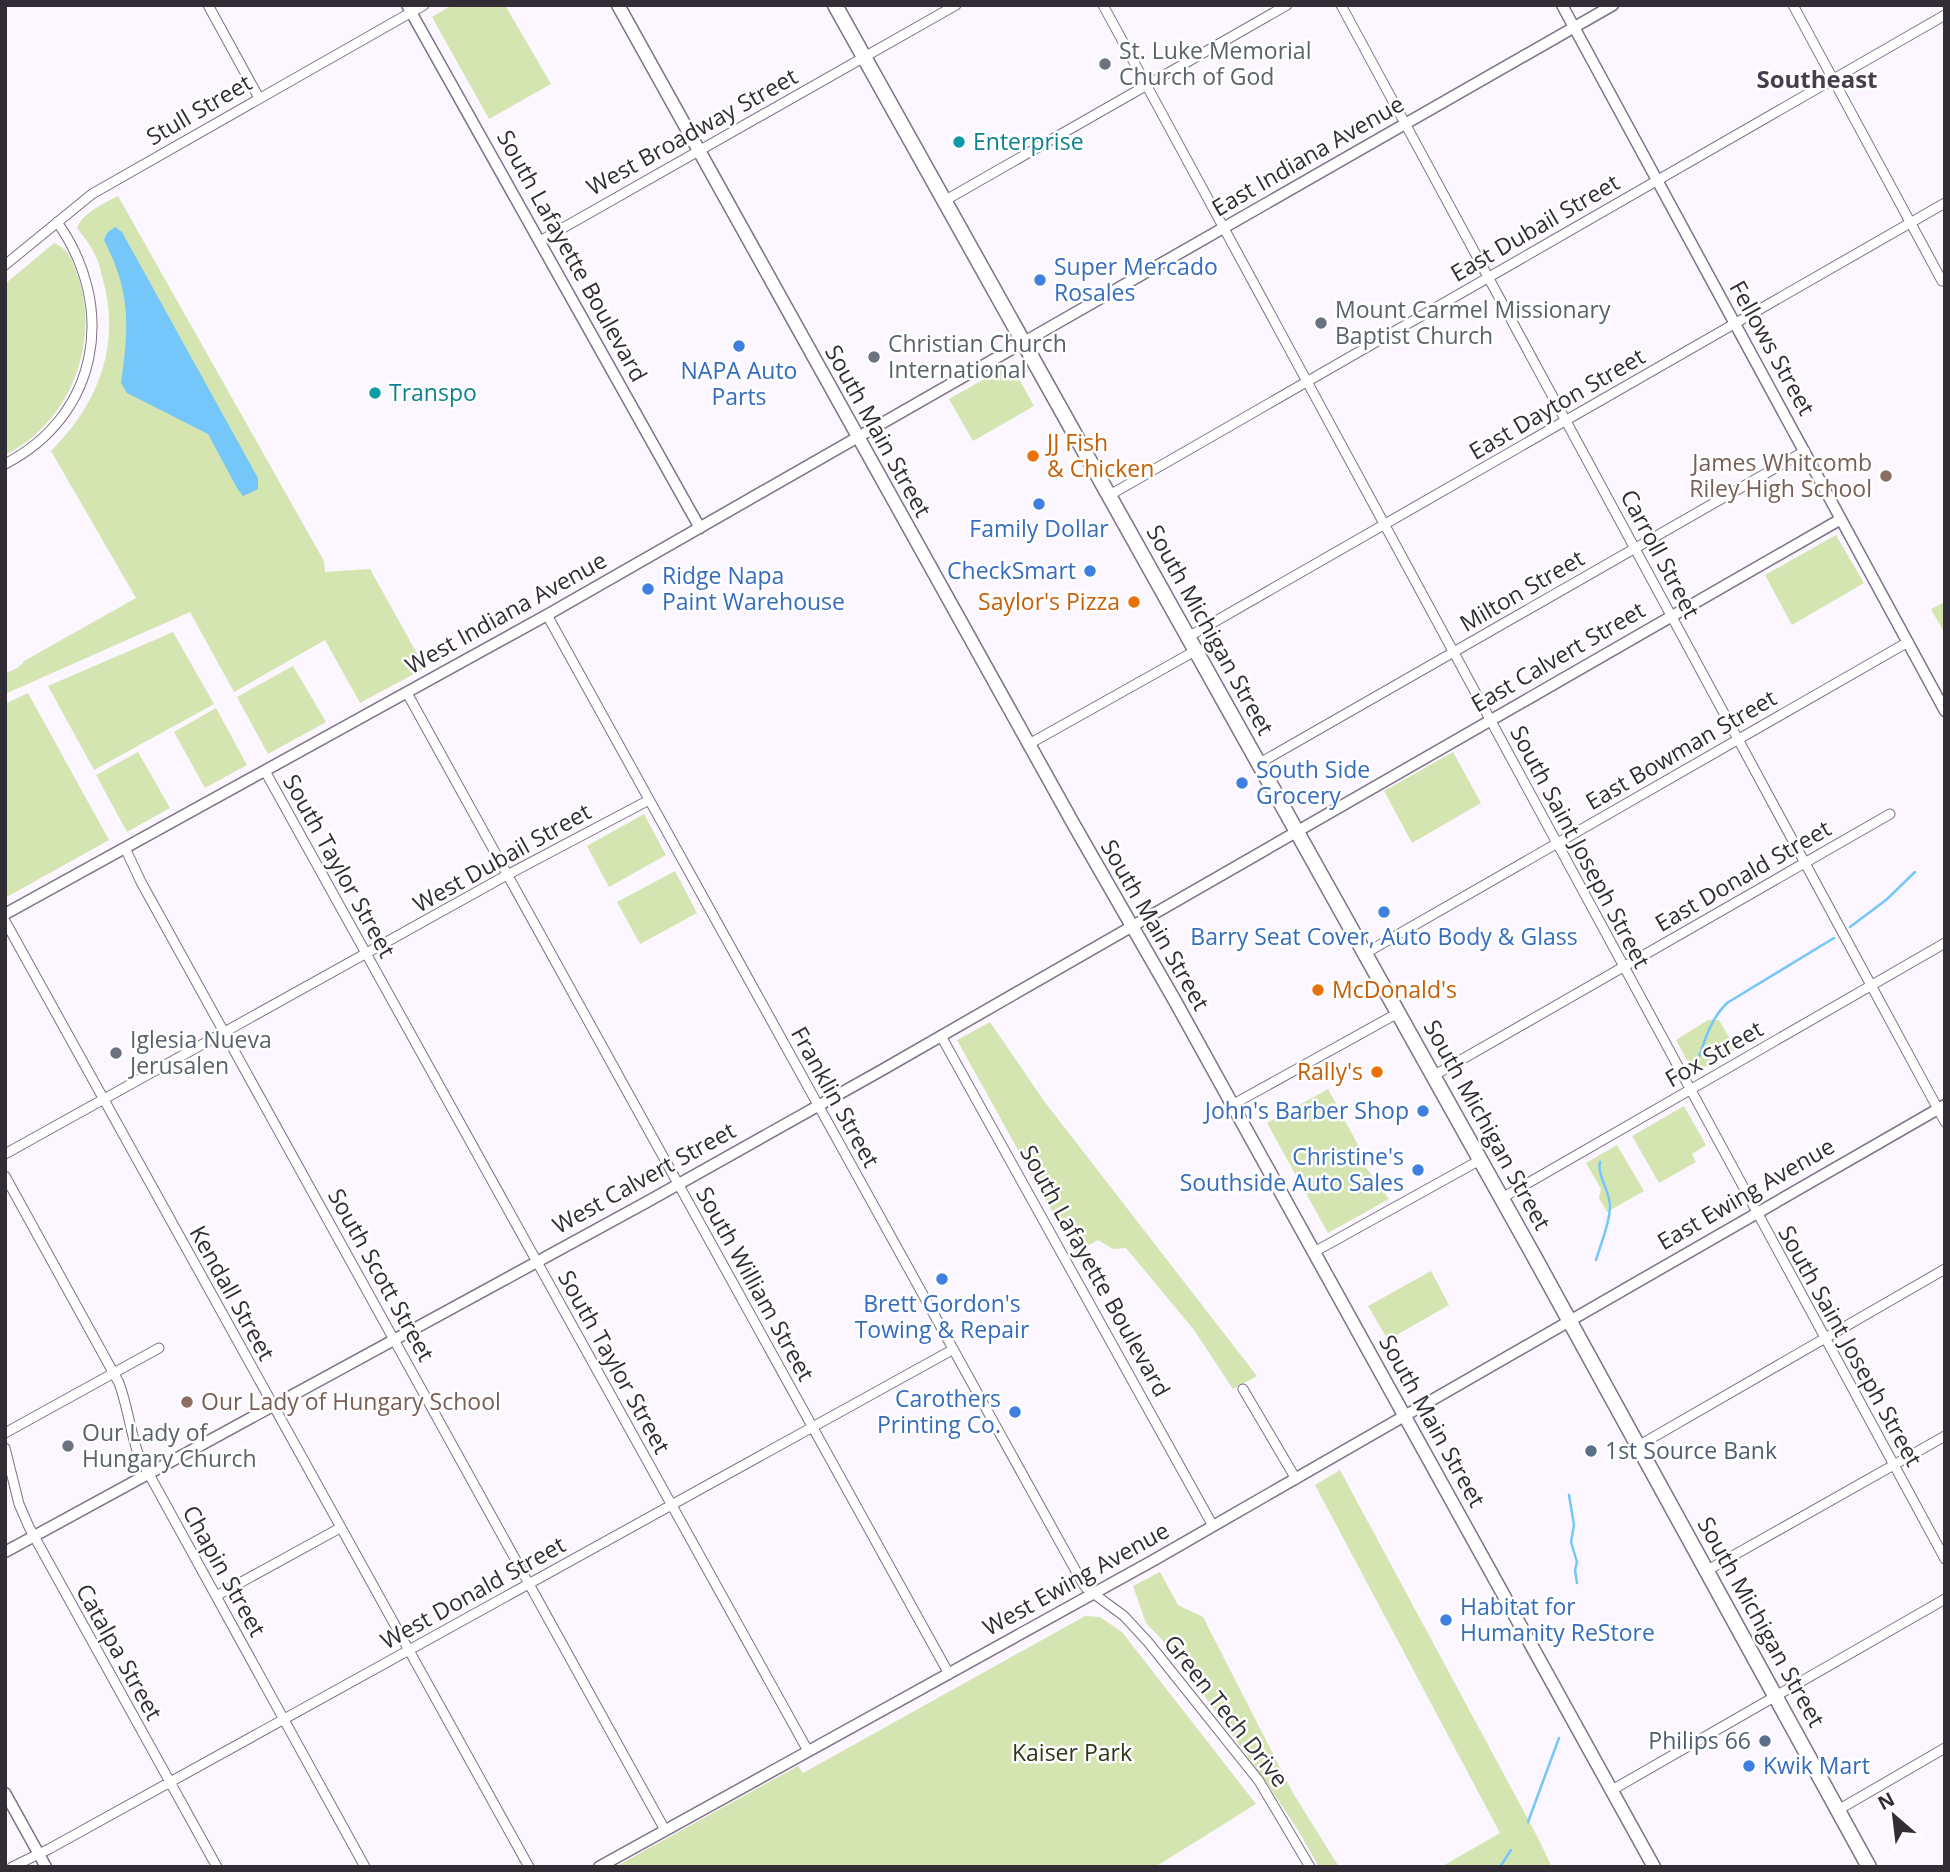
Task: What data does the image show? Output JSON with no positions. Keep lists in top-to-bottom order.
{
  "streets": {
    "main road": ["South Main Street", "South Michigan Street"],
    "street": [
      "Stull Street",
      "West Broadway Street",
      "East Indiana Avenue",
      "East Dubail Street",
      "South Lafayette Boulevard",
      "Fellows Street",
      "East Dayton Street",
      "Carroll Street",
      "Milton Street",
      "West Indiana Avenue",
      "East Calvert Street",
      "East Bowman Street",
      "South Saint Joseph Street",
      "West Dubail Street",
      "South Taylor Street",
      "East Donald Street",
      "Fox Street",
      "Franklin Street",
      "West Calvert Street",
      "East Ewing Avenue",
      "South Scott Street",
      "South William Street",
      "Kendall Street",
      "Chapin Street",
      "West Ewing Avenue",
      "West Donald Street",
      "Catalpa Street",
      "Green Tech Drive"
    ]
  },
  "crossings": [
    ["Stull Street", "South Lafayette Boulevard"],
    ["West Broadway Street", "South Lafayette Boulevard"],
    ["West Broadway Street", "South Main Street"],
    ["West Broadway Street", "South Michigan Street"],
    ["East Indiana Avenue", "Fellows Street"],
    ["East Indiana Avenue", "Carroll Street"],
    ["East Indiana Avenue", "West Indiana Avenue"],
    ["East Indiana Avenue", "South Michigan Street"],
    ["East Indiana Avenue", "South Saint Joseph Street"],
    ["East Dubail Street", "Fellows Street"],
    ["East Dubail Street", "Carroll Street"],
    ["East Dubail Street", "South Michigan Street"],
    ["East Dubail Street", "South Saint Joseph Street"],
    ["South Lafayette Boulevard", "West Indiana Avenue"],
    ["South Lafayette Boulevard", "West Calvert Street"],
    ["South Lafayette Boulevard", "West Ewing Avenue"],
    ["Fellows Street", "East Dayton Street"],
    ["Fellows Street", "Milton Street"],
    ["Fellows Street", "East Calvert Street"],
    ["Fellows Street", "East Bowman Street"],
    ["East Dayton Street", "Carroll Street"],
    ["East Dayton Street", "South Michigan Street"],
    ["East Dayton Street", "South Saint Joseph Street"],
    ["South Main Street", "West Indiana Avenue"],
    ["South Main Street", "West Calvert Street"],
    ["South Main Street", "West Ewing Avenue"],
    ["Carroll Street", "Milton Street"],
    ["Carroll Street", "East Calvert Street"],
    ["Carroll Street", "East Bowman Street"],
    ["Carroll Street", "East Donald Street"],
    ["Carroll Street", "Fox Street"],
    ["Carroll Street", "East Ewing Avenue"],
    ["Milton Street", "South Michigan Street"],
    ["Milton Street", "South Saint Joseph Street"],
    ["West Indiana Avenue", "South Michigan Street"],
    ["West Indiana Avenue", "South Taylor Street"],
    ["West Indiana Avenue", "Franklin Street"],
    ["West Indiana Avenue", "South Scott Street"],
    ["West Indiana Avenue", "South William Street"],
    ["South Michigan Street", "East Calvert Street"],
    ["South Michigan Street", "East Bowman Street"],
    ["South Michigan Street", "East Donald Street"],
    ["South Michigan Street", "Fox Street"],
    ["South Michigan Street", "West Calvert Street"],
    ["South Michigan Street", "East Ewing Avenue"],
    ["South Michigan Street", "West Ewing Avenue"],
    ["East Calvert Street", "South Saint Joseph Street"],
    ["East Calvert Street", "West Calvert Street"],
    ["East Bowman Street", "South Saint Joseph Street"],
    ["South Saint Joseph Street", "East Donald Street"],
    ["South Saint Joseph Street", "Fox Street"],
    ["South Saint Joseph Street", "East Ewing Avenue"],
    ["West Dubail Street", "South Taylor Street"],
    ["West Dubail Street", "Franklin Street"],
    ["West Dubail Street", "South Scott Street"],
    ["West Dubail Street", "South William Street"],
    ["West Dubail Street", "Kendall Street"],
    ["South Taylor Street", "West Calvert Street"],
    ["South Taylor Street", "West Ewing Avenue"],
    ["South Taylor Street", "West Donald Street"],
    ["Franklin Street", "West Calvert Street"],
    ["Franklin Street", "West Ewing Avenue"],
    ["Franklin Street", "West Donald Street"],
    ["Franklin Street", "Green Tech Drive"],
    ["West Calvert Street", "South Scott Street"],
    ["West Calvert Street", "South William Street"],
    ["West Calvert Street", "Kendall Street"],
    ["West Calvert Street", "Chapin Street"],
    ["West Calvert Street", "Catalpa Street"],
    ["East Ewing Avenue", "West Ewing Avenue"],
    ["South Scott Street", "West Ewing Avenue"],
    ["South Scott Street", "West Donald Street"],
    ["South William Street", "West Ewing Avenue"],
    ["South William Street", "West Donald Street"],
    ["Kendall Street", "West Donald Street"],
    ["Chapin Street", "West Donald Street"],
    ["West Ewing Avenue", "Green Tech Drive"],
    ["West Donald Street", "Catalpa Street"]
  ],
  "districts": ["Southeast"],
  "parks": ["Kaiser Park"],
  "places": [
    "St. Luke Memorial Church of God",
    "Enterprise",
    "Super Mercado Rosales",
    "Mount Carmel Missionary Baptist Church",
    "NAPA Auto Parts",
    "Christian Church International",
    "Transpo",
    "JJ Fish & Chicken",
    "James Whitcomb Riley High School",
    "Family Dollar",
    "CheckSmart",
    "Ridge Napa Paint Warehouse",
    "Saylor's Pizza",
    "South Side Grocery",
    "Barry Seat Cover, Auto Body & Glass",
    "McDonald's",
    "Iglesia Nueva Jerusalen",
    "Rally's",
    "John's Barber Shop",
    "Christine's Southside Auto Sales",
    "Brett Gordon's Towing & Repair",
    "Our Lady of Hungary School",
    "Carothers Printing Co.",
    "Our Lady of Hungary Church",
    "1st Source Bank",
    "Habitat for Humanity ReStore",
    "Philips 66",
    "Kwik Mart"
  ],
  "north": "top left"
}
